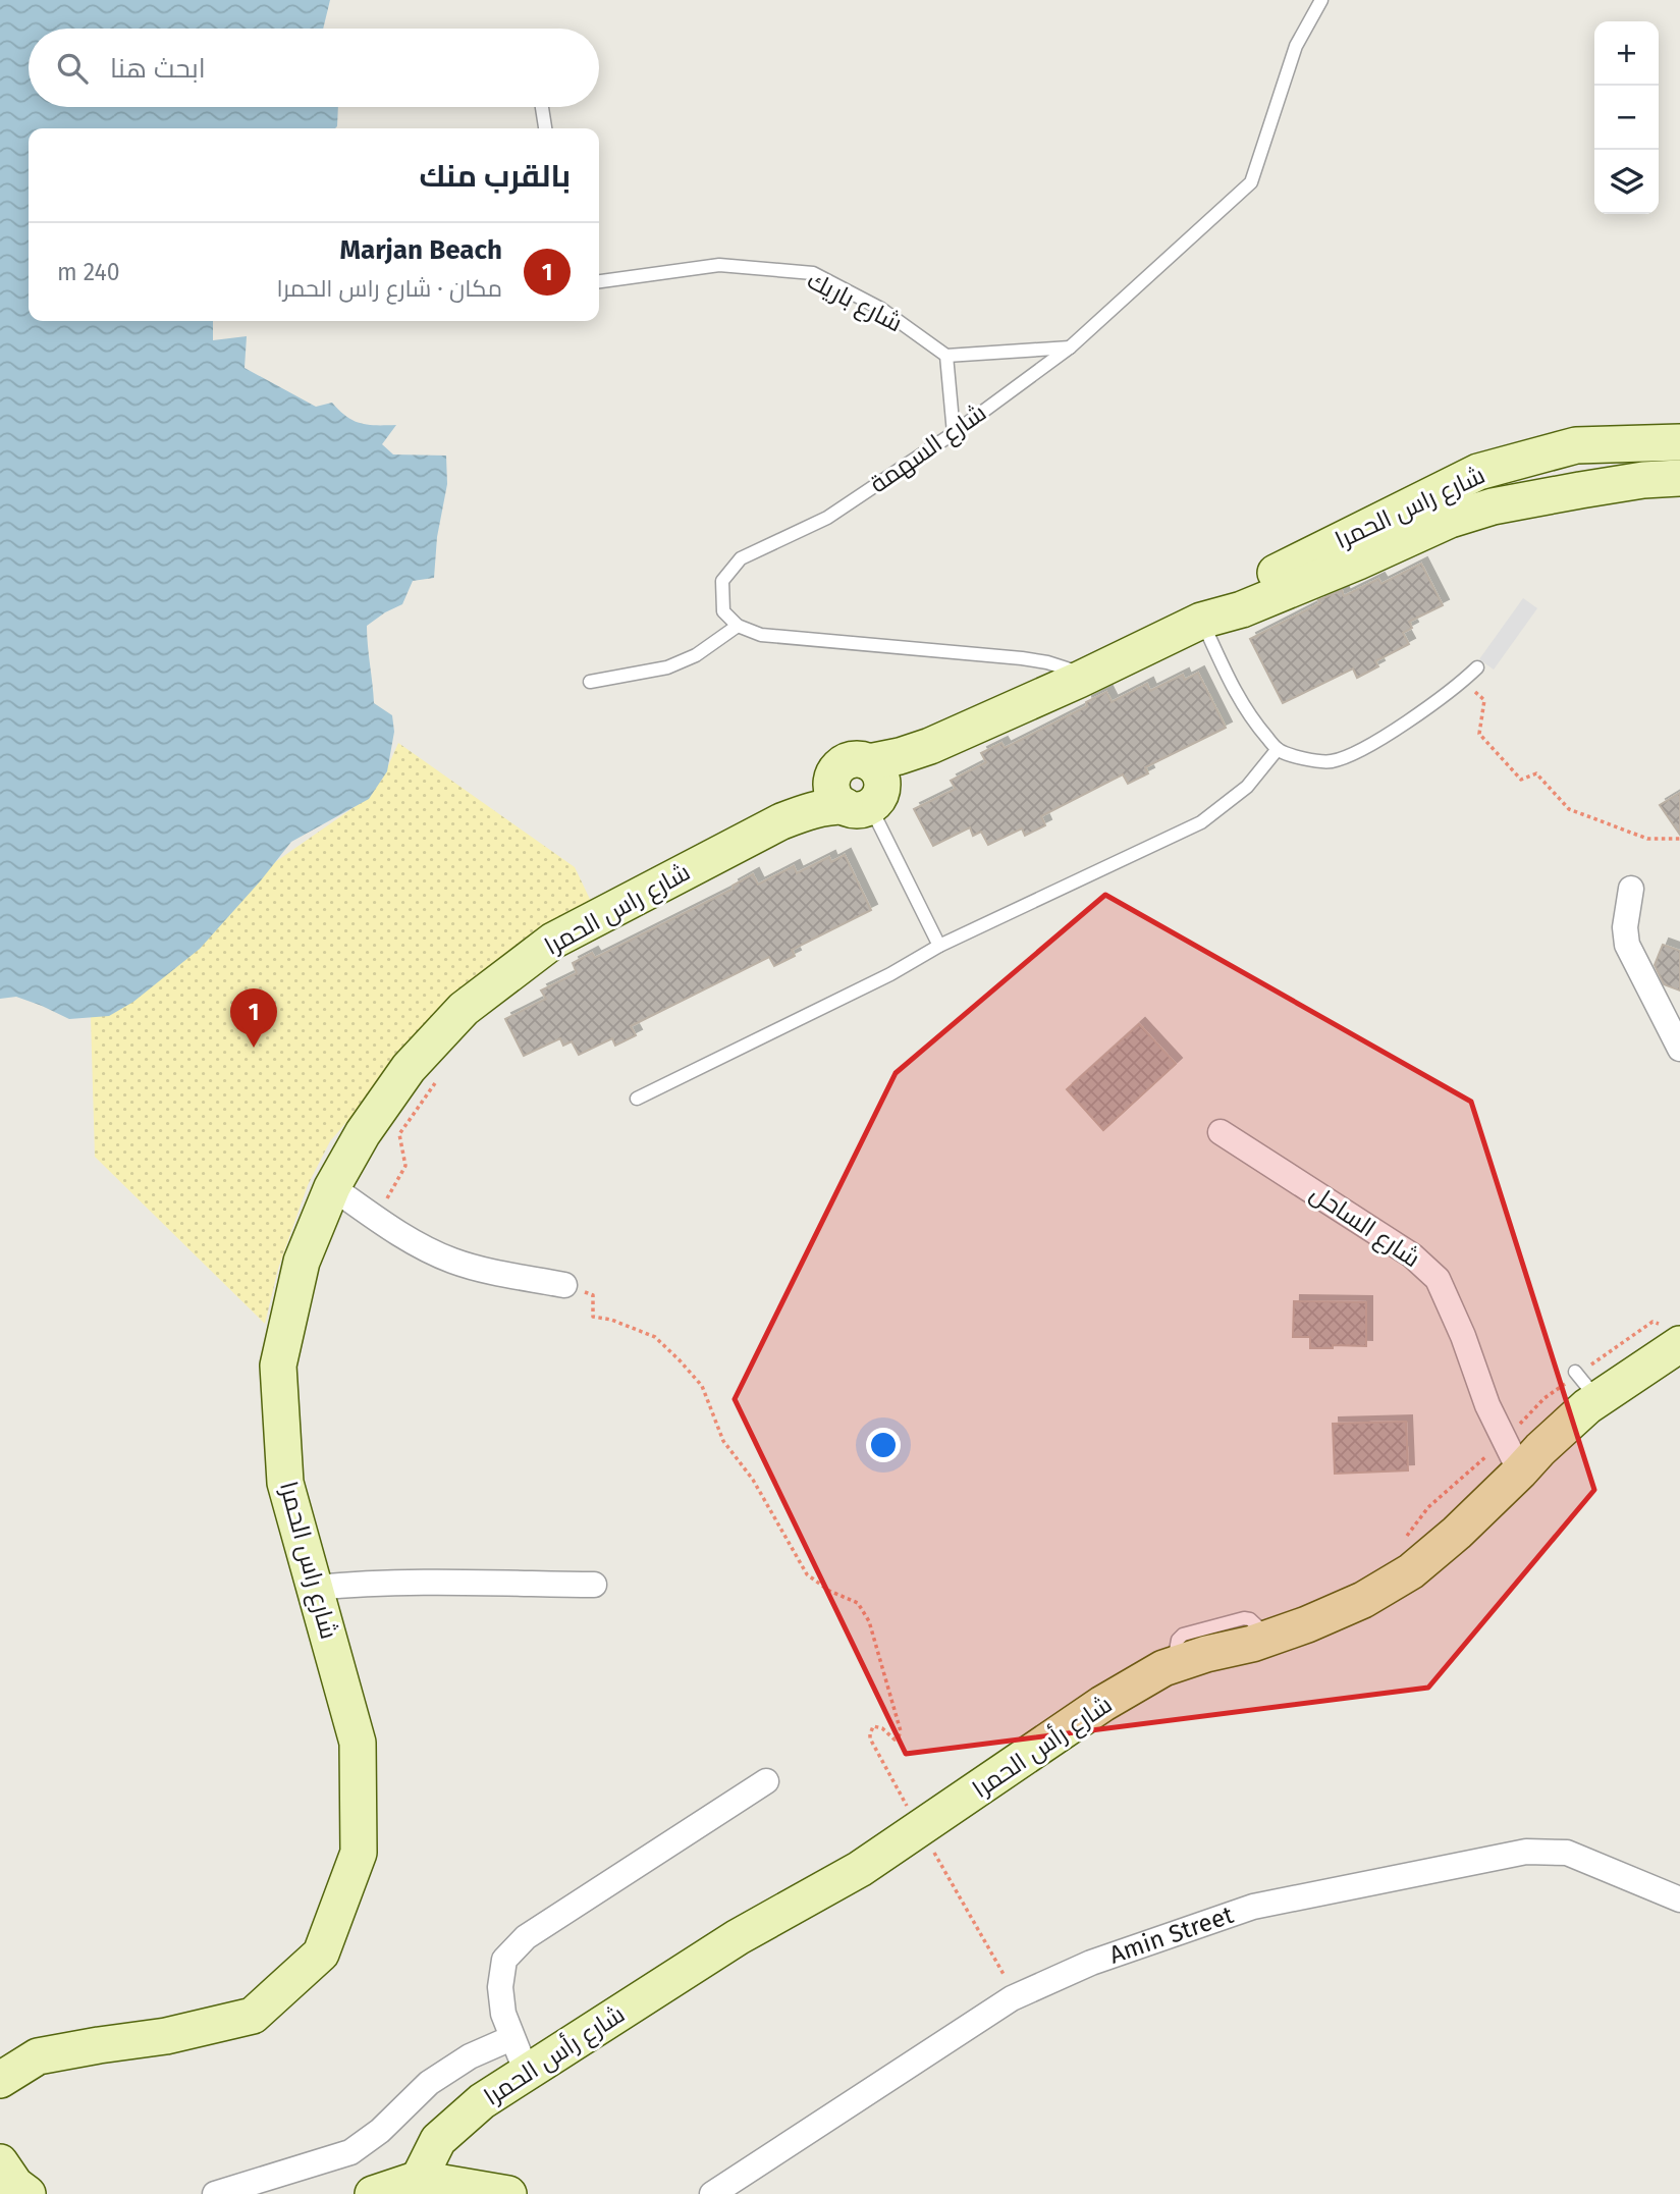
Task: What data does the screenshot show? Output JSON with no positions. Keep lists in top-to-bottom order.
{
  "streets": {
    "street": [
      "شارع راس الحمرا",
      "شارع الساحل",
      "شارع رأس الحمرا",
      "Amin Street"
    ],
    "lane": ["شارع باريك", "شارع السهمة"]
  },
  "crossings": [
    ["شارع الساحل", "شارع رأس الحمرا"]
  ],
  "page": {
    "map_buttons": ["+", "−"],
    "search": "ابحث هنا",
    "heading": "بالقرب منك",
    "list": [
      {
        "mark": "1",
        "name": "Marjan Beach",
        "note": "مكان · شارع راس الحمرا",
        "value": "240 m"
      }
    ],
    "pins": "1"
  }
}
